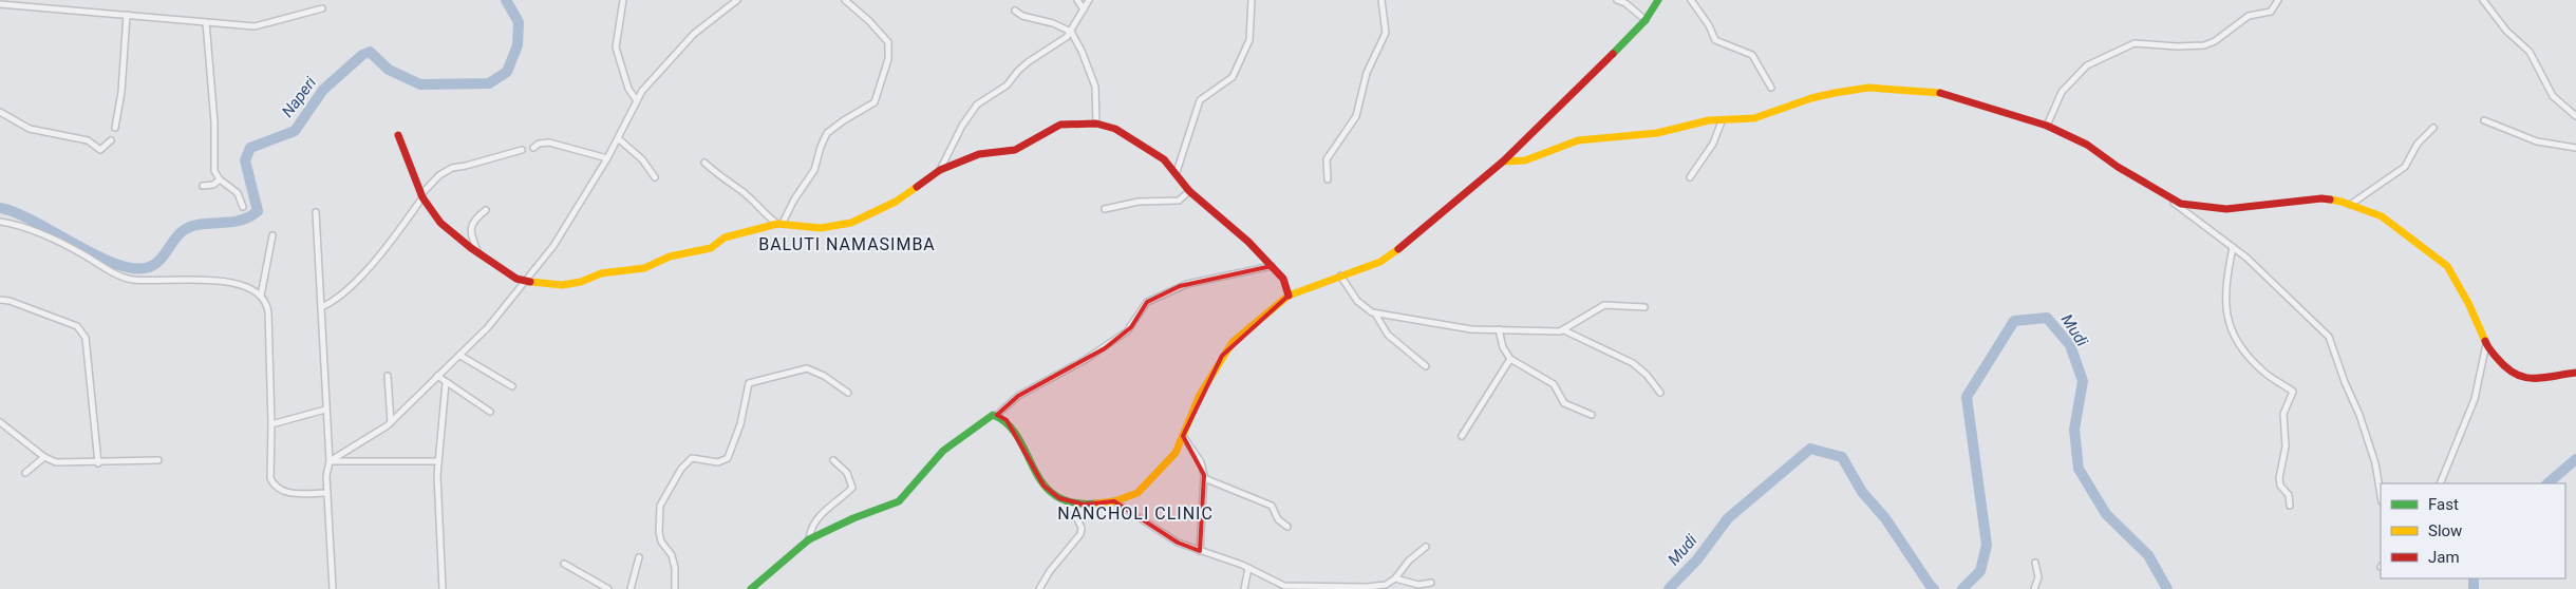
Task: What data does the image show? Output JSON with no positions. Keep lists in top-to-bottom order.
{
  "districts": ["BALUTI NAMASIMBA", "NANCHOLI CLINIC"],
  "water": ["Naperi", "Mudi"],
  "legend": ["Fast", "Slow", "Jam"]
}
